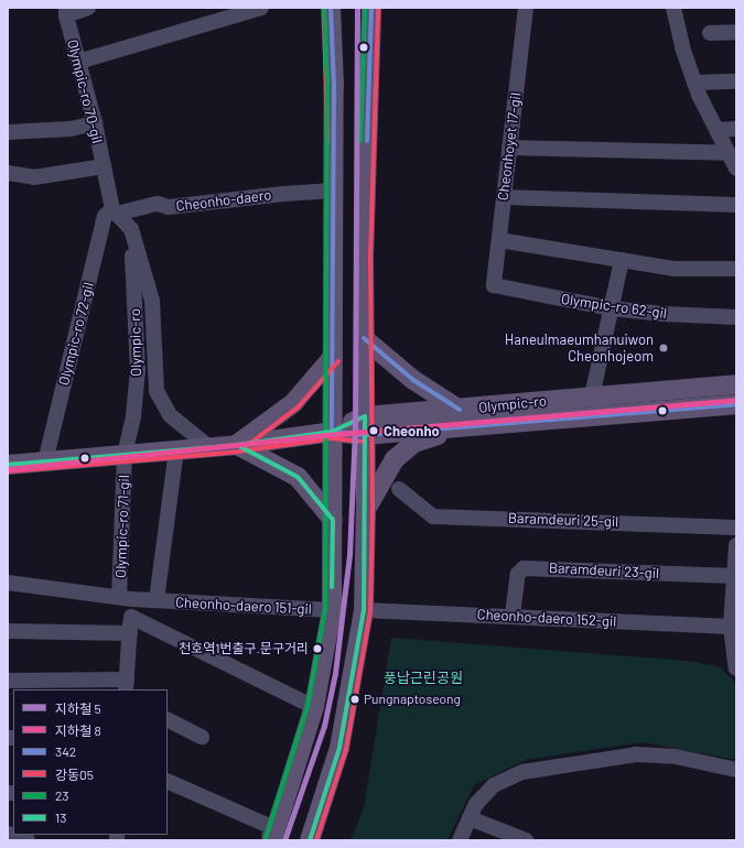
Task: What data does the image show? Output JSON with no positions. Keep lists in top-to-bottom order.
{
  "streets": {
    "main road": ["Olympic-ro"],
    "street": [
      "Olympic-ro 70-gil",
      "Cheonhoyet 17-gil",
      "Cheonho-daero",
      "Olympic-ro 62-gil",
      "Olympic-ro 72-gil",
      "Baramdeuri 25-gil",
      "Olympic-ro 71-gil",
      "Baramdeuri 23-gil",
      "Cheonho-daero 151-gil",
      "Cheonho-daero 152-gil"
    ]
  },
  "crossings": [
    ["Olympic-ro 70-gil", "Cheonho-daero"],
    ["Olympic-ro 70-gil", "Olympic-ro 72-gil"],
    ["Cheonhoyet 17-gil", "Olympic-ro 62-gil"],
    ["Cheonho-daero", "Olympic-ro 72-gil"],
    ["Olympic-ro 72-gil", "Olympic-ro"],
    ["Olympic-ro", "Olympic-ro 71-gil"],
    ["Olympic-ro", "Cheonho-daero 151-gil"],
    ["Olympic-ro 71-gil", "Cheonho-daero 151-gil"],
    ["Baramdeuri 23-gil", "Cheonho-daero 152-gil"]
  ],
  "parks": ["풍납근린공원"],
  "places": [
    "Haneulmaeumhanuiwon Cheonhojeom",
    "Cheonho",
    "천호역1번출구.문구거리",
    "Pungnaptoseong"
  ],
  "lines": [
    "metro line 5",
    "transit line 342",
    "transit line 강동05",
    "transit line 23",
    "metro line 8",
    "transit line 13"
  ],
  "legend": [
    "지하철 5",
    "지하철 8",
    "342",
    "강동05",
    "23",
    "13"
  ]
}
